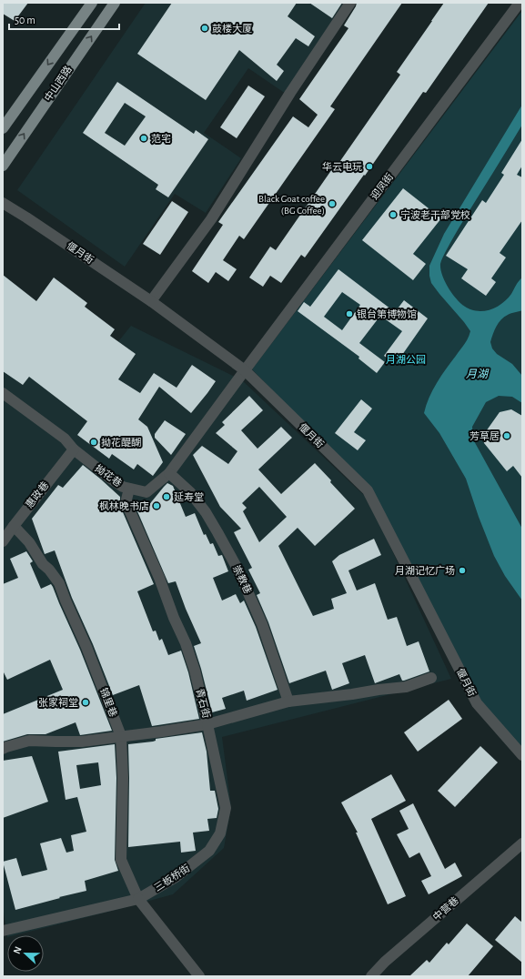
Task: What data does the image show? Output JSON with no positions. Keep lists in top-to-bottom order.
{
  "streets": {
    "main road": ["中山西路"],
    "street": [
      "迎凤街",
      "偃月街",
      "拗花巷",
      "惠政巷",
      "崇教巷",
      "锦里巷",
      "青石街",
      "三板桥街",
      "中营巷"
    ]
  },
  "crossings": [
    ["迎凤街", "偃月街"],
    ["迎凤街", "拗花巷"],
    ["偃月街", "拗花巷"],
    ["拗花巷", "惠政巷"],
    ["拗花巷", "崇教巷"],
    ["拗花巷", "青石街"],
    ["惠政巷", "锦里巷"],
    ["锦里巷", "青石街"],
    ["锦里巷", "三板桥街"],
    ["青石街", "三板桥街"]
  ],
  "water": ["月湖"],
  "parks": ["月湖公园"],
  "places": [
    "鼓楼大厦",
    "范宅",
    "华云电玩",
    "Black Goat coffee (BG Coffee)",
    "宁波老干部党校",
    "银台第博物馆",
    "芳草居",
    "拗花醍醐",
    "延寿堂",
    "枫林晚书店",
    "月湖记忆广场",
    "张家祠堂"
  ],
  "scale_bar": "50 m",
  "north": "left"
}
